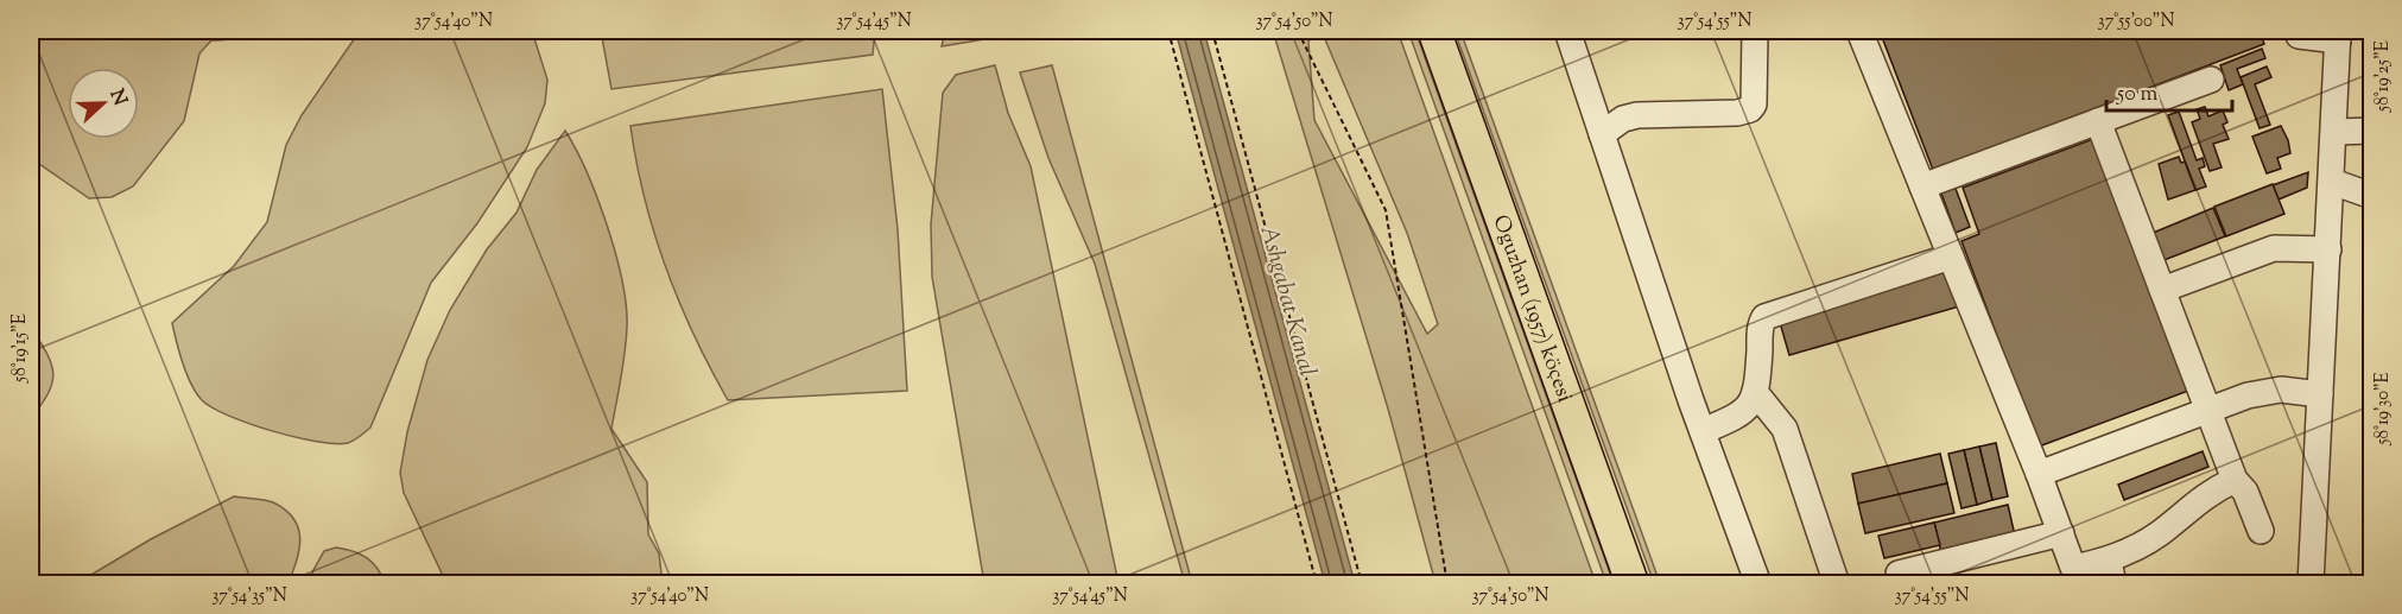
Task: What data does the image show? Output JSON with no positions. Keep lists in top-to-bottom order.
{
  "streets": {
    "main road": ["Oguzhan (1957) köçesi"]
  },
  "water": ["Ashgabat Kanal"],
  "scale_bar": "50 m",
  "north": "right",
  "coordinates": [
    "37°54'40\"N",
    "37°54'45\"N",
    "37°54'50\"N",
    "37°54'55\"N",
    "37°55'00\"N",
    "58°19'25\"E",
    "58°19'15\"E",
    "58°19'30\"E",
    "37°54'35\"N"
  ]
}
